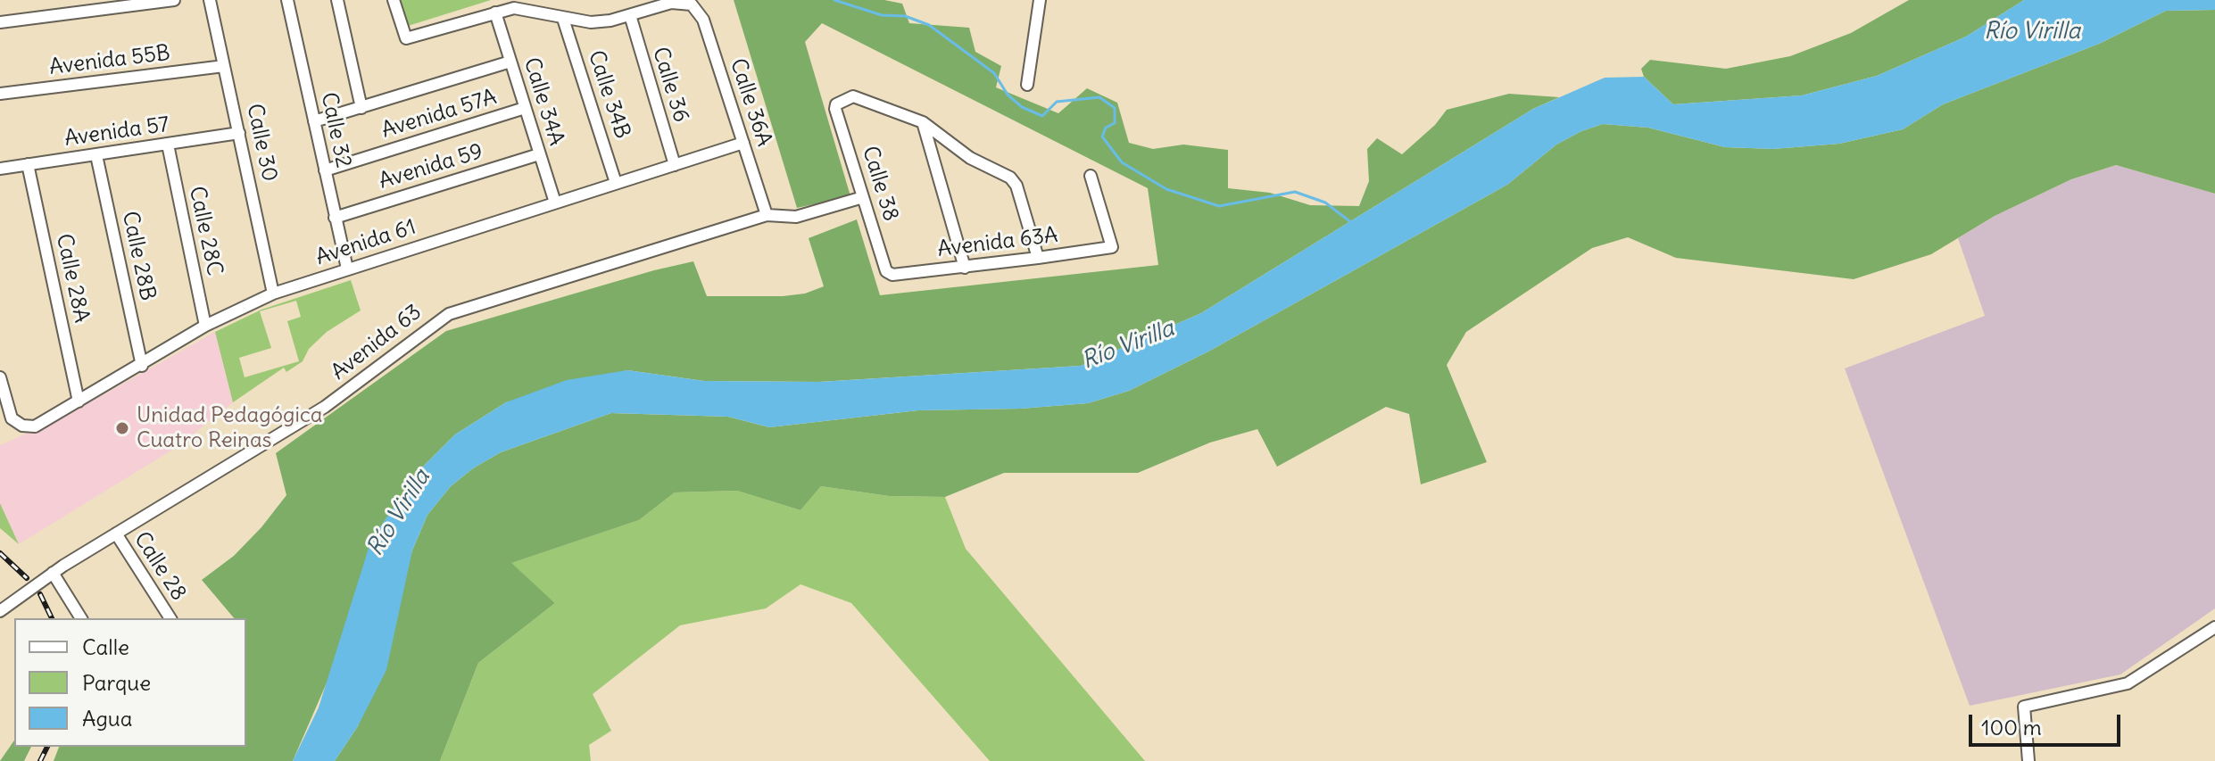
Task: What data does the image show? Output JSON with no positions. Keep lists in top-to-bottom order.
{
  "streets": {
    "street": [
      "Avenida 55B",
      "Calle 36",
      "Calle 34B",
      "Calle 34A",
      "Calle 36A",
      "Avenida 57A",
      "Calle 32",
      "Avenida 57",
      "Calle 30",
      "Avenida 59",
      "Calle 38",
      "Calle 28C",
      "Avenida 61",
      "Avenida 63A",
      "Calle 28B",
      "Calle 28A",
      "Avenida 63",
      "Calle 28"
    ]
  },
  "crossings": [
    ["Avenida 55B", "Calle 30"],
    ["Calle 36", "Calle 36A"],
    ["Calle 36", "Avenida 61"],
    ["Calle 34B", "Avenida 61"],
    ["Calle 34A", "Avenida 57A"],
    ["Calle 34A", "Avenida 59"],
    ["Calle 34A", "Avenida 61"],
    ["Calle 36A", "Avenida 61"],
    ["Calle 36A", "Avenida 63"],
    ["Avenida 57A", "Calle 32"],
    ["Calle 32", "Avenida 59"],
    ["Calle 32", "Avenida 61"],
    ["Avenida 57", "Calle 30"],
    ["Avenida 57", "Calle 28C"],
    ["Avenida 57", "Calle 28B"],
    ["Avenida 57", "Calle 28A"],
    ["Calle 30", "Avenida 61"],
    ["Calle 38", "Avenida 63A"],
    ["Calle 38", "Avenida 63"],
    ["Calle 28C", "Avenida 61"],
    ["Avenida 61", "Calle 28B"],
    ["Avenida 61", "Calle 28A"],
    ["Avenida 63", "Calle 28"]
  ],
  "water": ["Río Virilla"],
  "places": ["Unidad Pedagógica Cuatro Reinas"],
  "legend": ["Calle", "Parque", "Agua"],
  "scale_bar": "100 m"
}
